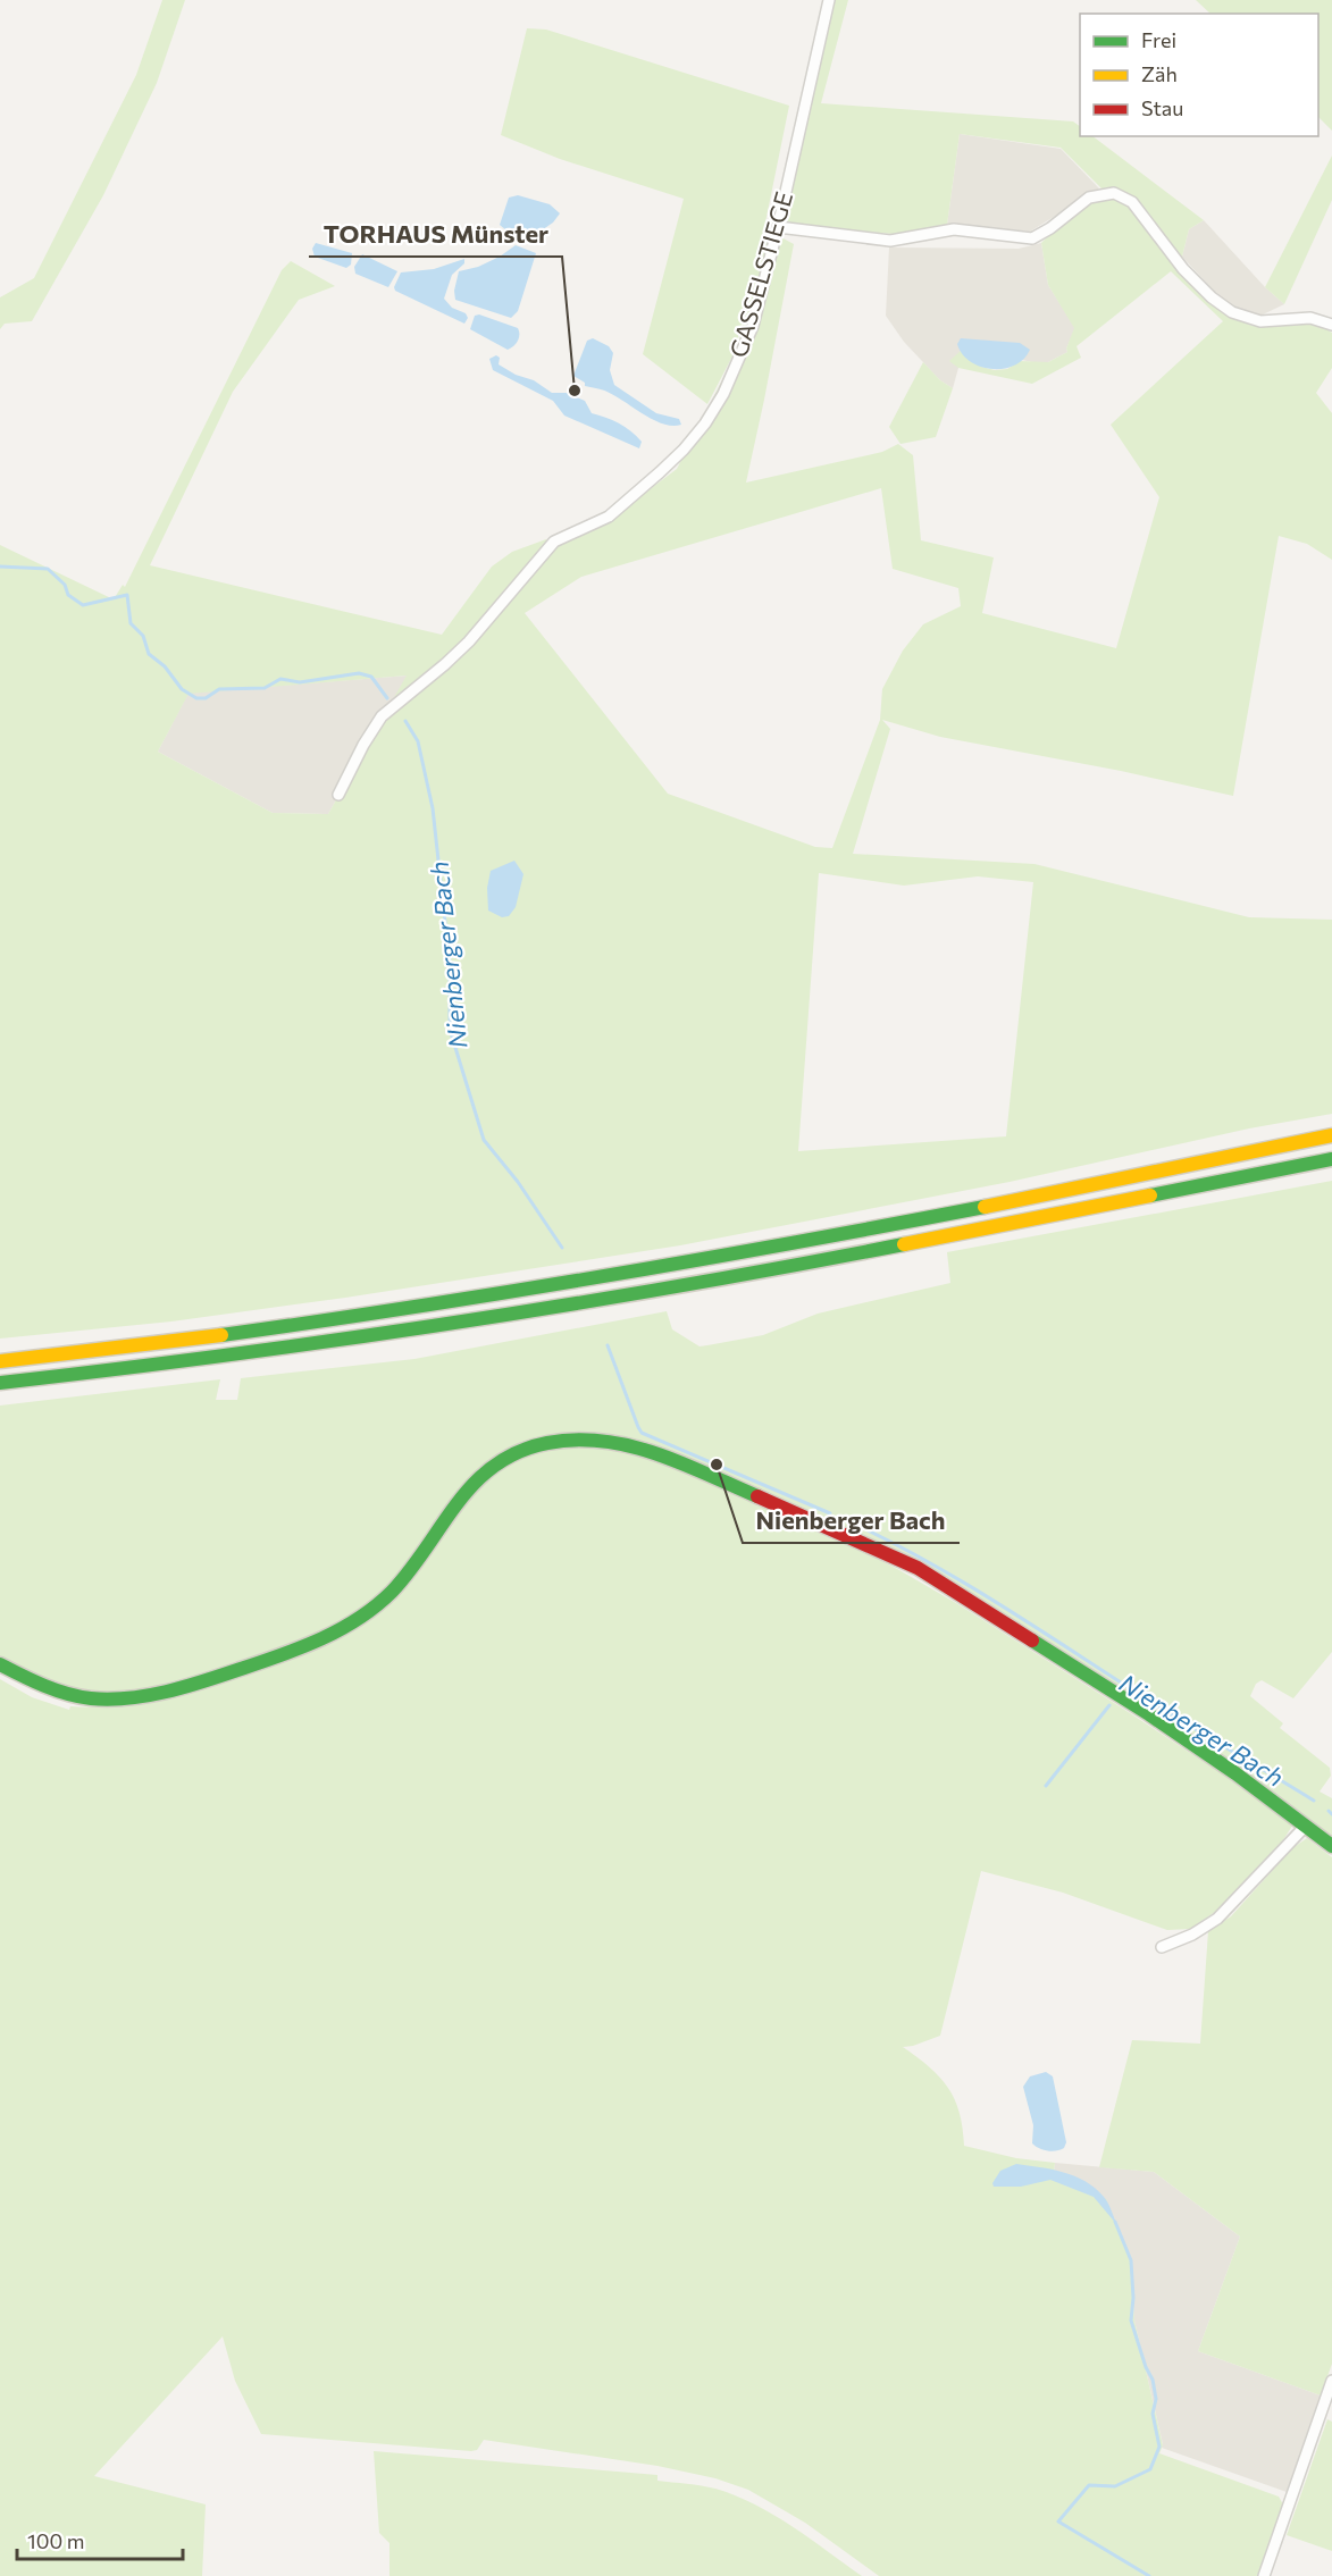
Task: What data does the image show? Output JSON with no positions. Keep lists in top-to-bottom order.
{
  "streets": {
    "street": ["GASSELSTIEGE"]
  },
  "water": ["Nienberger Bach"],
  "places": ["TORHAUS Münster", "Nienberger Bach"],
  "legend": ["Frei", "Zäh", "Stau"],
  "scale_bar": "100 m"
}
